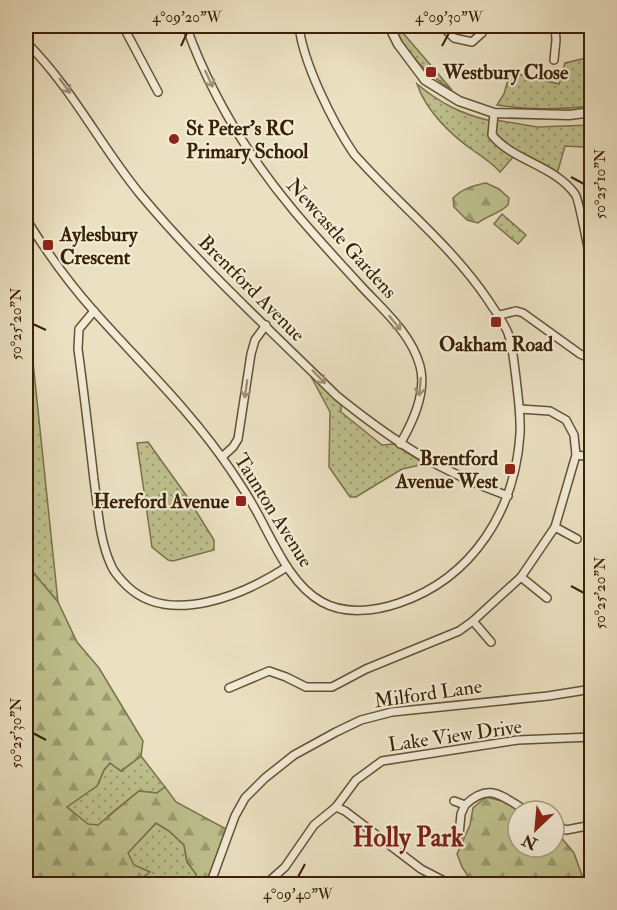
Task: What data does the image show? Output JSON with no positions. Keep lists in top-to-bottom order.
{
  "streets": {
    "street": [
      "Newcastle Gardens",
      "Brentford Avenue",
      "Taunton Avenue",
      "Milford Lane",
      "Lake View Drive"
    ]
  },
  "crossings": [
    ["Newcastle Gardens", "Brentford Avenue"],
    ["Brentford Avenue", "Taunton Avenue"]
  ],
  "one_way": ["Newcastle Gardens", "Brentford Avenue"],
  "districts": ["Holly Park"],
  "places": {
    "transit": [
      "Westbury Close",
      "Aylesbury Crescent",
      "Oakham Road",
      "Brentford Avenue West",
      "Hereford Avenue"
    ],
    "other": ["St Peter's RC Primary School"]
  },
  "north": "bottom left",
  "coordinates": [
    "4°09'20\"W",
    "4°09'30\"W",
    "50°25'10\"N",
    "50°25'20\"N",
    "50°25'30\"N",
    "4°09'40\"W"
  ]
}
